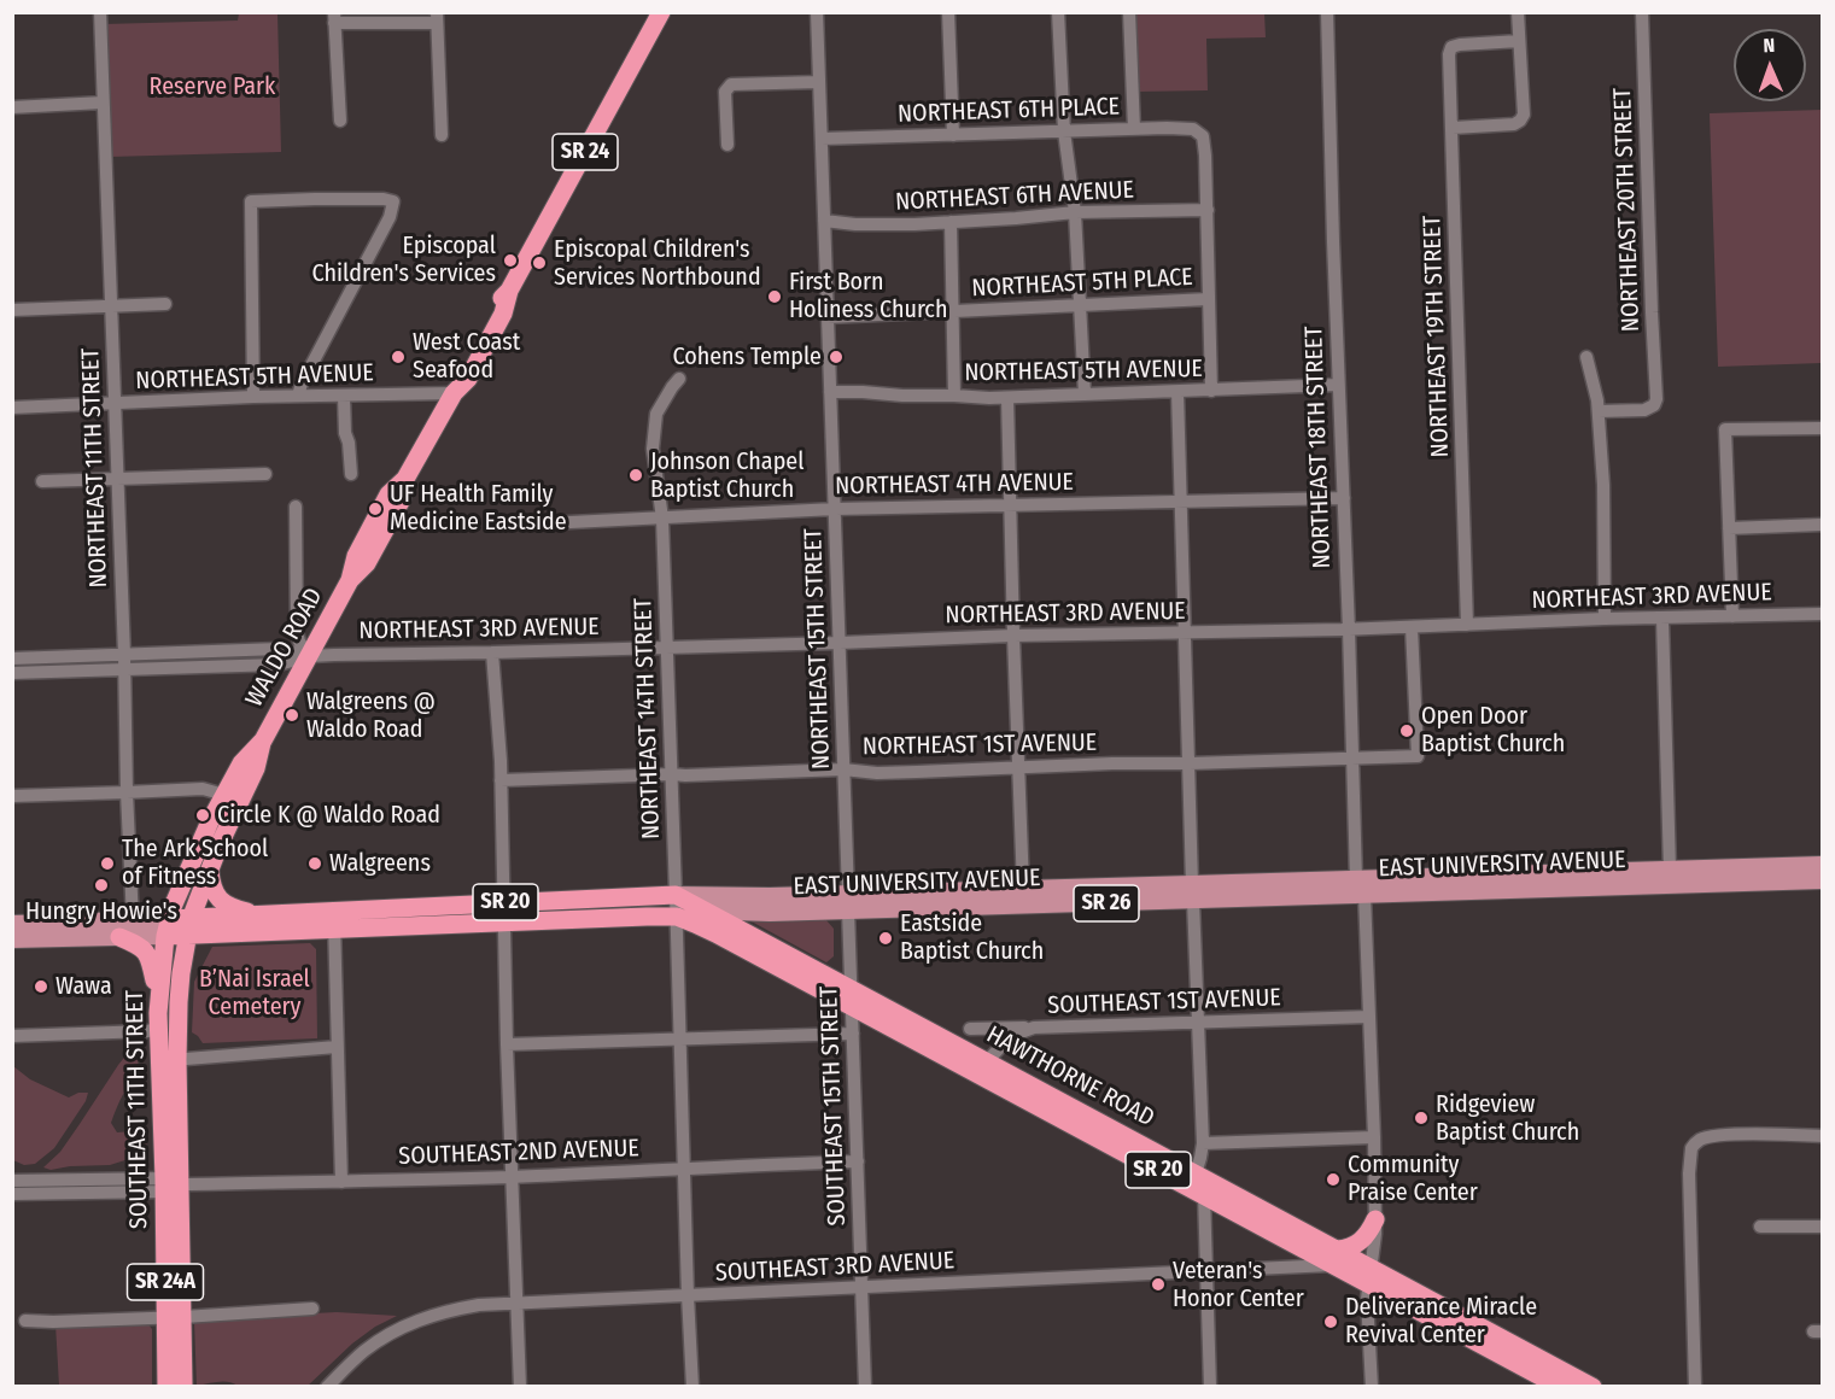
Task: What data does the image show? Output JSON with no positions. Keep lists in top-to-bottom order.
{
  "streets": {
    "highway": [
      "SR 24",
      "WALDO ROAD",
      "EAST UNIVERSITY AVENUE",
      "SR 20",
      "HAWTHORNE ROAD",
      "SOUTHEAST 11TH STREET",
      "SR 24A"
    ],
    "main road": ["SR 26"],
    "street": [
      "NORTHEAST 6TH PLACE",
      "NORTHEAST 6TH AVENUE",
      "NORTHEAST 20TH STREET",
      "NORTHEAST 5TH PLACE",
      "NORTHEAST 19TH STREET",
      "NORTHEAST 5TH AVENUE",
      "NORTHEAST 18TH STREET",
      "NORTHEAST 11TH STREET",
      "NORTHEAST 4TH AVENUE",
      "NORTHEAST 3RD AVENUE",
      "NORTHEAST 15TH STREET",
      "NORTHEAST 14TH STREET",
      "NORTHEAST 1ST AVENUE",
      "SOUTHEAST 1ST AVENUE",
      "SOUTHEAST 15TH STREET",
      "SOUTHEAST 2ND AVENUE",
      "SOUTHEAST 3RD AVENUE"
    ]
  },
  "crossings": [
    ["NORTHEAST 6TH PLACE", "NORTHEAST 6TH AVENUE"],
    ["NORTHEAST 6TH PLACE", "NORTHEAST 15TH STREET"],
    ["NORTHEAST 6TH AVENUE", "NORTHEAST 15TH STREET"],
    ["NORTHEAST 5TH PLACE", "NORTHEAST 15TH STREET"],
    ["NORTHEAST 19TH STREET", "NORTHEAST 3RD AVENUE"],
    ["NORTHEAST 5TH AVENUE", "NORTHEAST 18TH STREET"],
    ["NORTHEAST 5TH AVENUE", "NORTHEAST 11TH STREET"],
    ["NORTHEAST 5TH AVENUE", "WALDO ROAD"],
    ["NORTHEAST 5TH AVENUE", "NORTHEAST 15TH STREET"],
    ["NORTHEAST 18TH STREET", "NORTHEAST 4TH AVENUE"],
    ["NORTHEAST 18TH STREET", "NORTHEAST 3RD AVENUE"],
    ["NORTHEAST 18TH STREET", "NORTHEAST 1ST AVENUE"],
    ["NORTHEAST 18TH STREET", "EAST UNIVERSITY AVENUE"],
    ["NORTHEAST 11TH STREET", "NORTHEAST 3RD AVENUE"],
    ["NORTHEAST 11TH STREET", "EAST UNIVERSITY AVENUE"],
    ["NORTHEAST 4TH AVENUE", "NORTHEAST 15TH STREET"],
    ["NORTHEAST 4TH AVENUE", "NORTHEAST 14TH STREET"],
    ["NORTHEAST 3RD AVENUE", "WALDO ROAD"],
    ["NORTHEAST 3RD AVENUE", "NORTHEAST 15TH STREET"],
    ["NORTHEAST 3RD AVENUE", "NORTHEAST 14TH STREET"],
    ["NORTHEAST 3RD AVENUE", "NORTHEAST 1ST AVENUE"],
    ["WALDO ROAD", "EAST UNIVERSITY AVENUE"],
    ["WALDO ROAD", "SOUTHEAST 11TH STREET"],
    ["NORTHEAST 15TH STREET", "NORTHEAST 1ST AVENUE"],
    ["NORTHEAST 15TH STREET", "EAST UNIVERSITY AVENUE"],
    ["NORTHEAST 14TH STREET", "NORTHEAST 1ST AVENUE"],
    ["NORTHEAST 14TH STREET", "EAST UNIVERSITY AVENUE"],
    ["NORTHEAST 14TH STREET", "HAWTHORNE ROAD"],
    ["NORTHEAST 14TH STREET", "SOUTHEAST 2ND AVENUE"],
    ["NORTHEAST 14TH STREET", "SOUTHEAST 3RD AVENUE"],
    ["EAST UNIVERSITY AVENUE", "HAWTHORNE ROAD"],
    ["EAST UNIVERSITY AVENUE", "SOUTHEAST 15TH STREET"],
    ["EAST UNIVERSITY AVENUE", "SOUTHEAST 11TH STREET"],
    ["SOUTHEAST 1ST AVENUE", "HAWTHORNE ROAD"],
    ["HAWTHORNE ROAD", "SOUTHEAST 15TH STREET"],
    ["HAWTHORNE ROAD", "SOUTHEAST 3RD AVENUE"],
    ["SOUTHEAST 15TH STREET", "SOUTHEAST 2ND AVENUE"],
    ["SOUTHEAST 15TH STREET", "SOUTHEAST 3RD AVENUE"],
    ["SOUTHEAST 11TH STREET", "SOUTHEAST 2ND AVENUE"]
  ],
  "parks": ["Reserve Park", "B’Nai Israel Cemetery"],
  "places": [
    "Episcopal Children's Services",
    "Episcopal Children's Services Northbound",
    "First Born Holiness Church",
    "West Coast Seafood",
    "Cohens Temple",
    "Johnson Chapel Baptist Church",
    "UF Health Family Medicine Eastside",
    "Walgreens @ Waldo Road",
    "Open Door Baptist Church",
    "Circle K @ Waldo Road",
    "The Ark School of Fitness",
    "Walgreens",
    "Hungry Howie's",
    "Eastside Baptist Church",
    "Wawa",
    "Ridgeview Baptist Church",
    "Community Praise Center",
    "Veteran's Honor Center",
    "Deliverance Miracle Revival Center"
  ],
  "north": "top"
}
